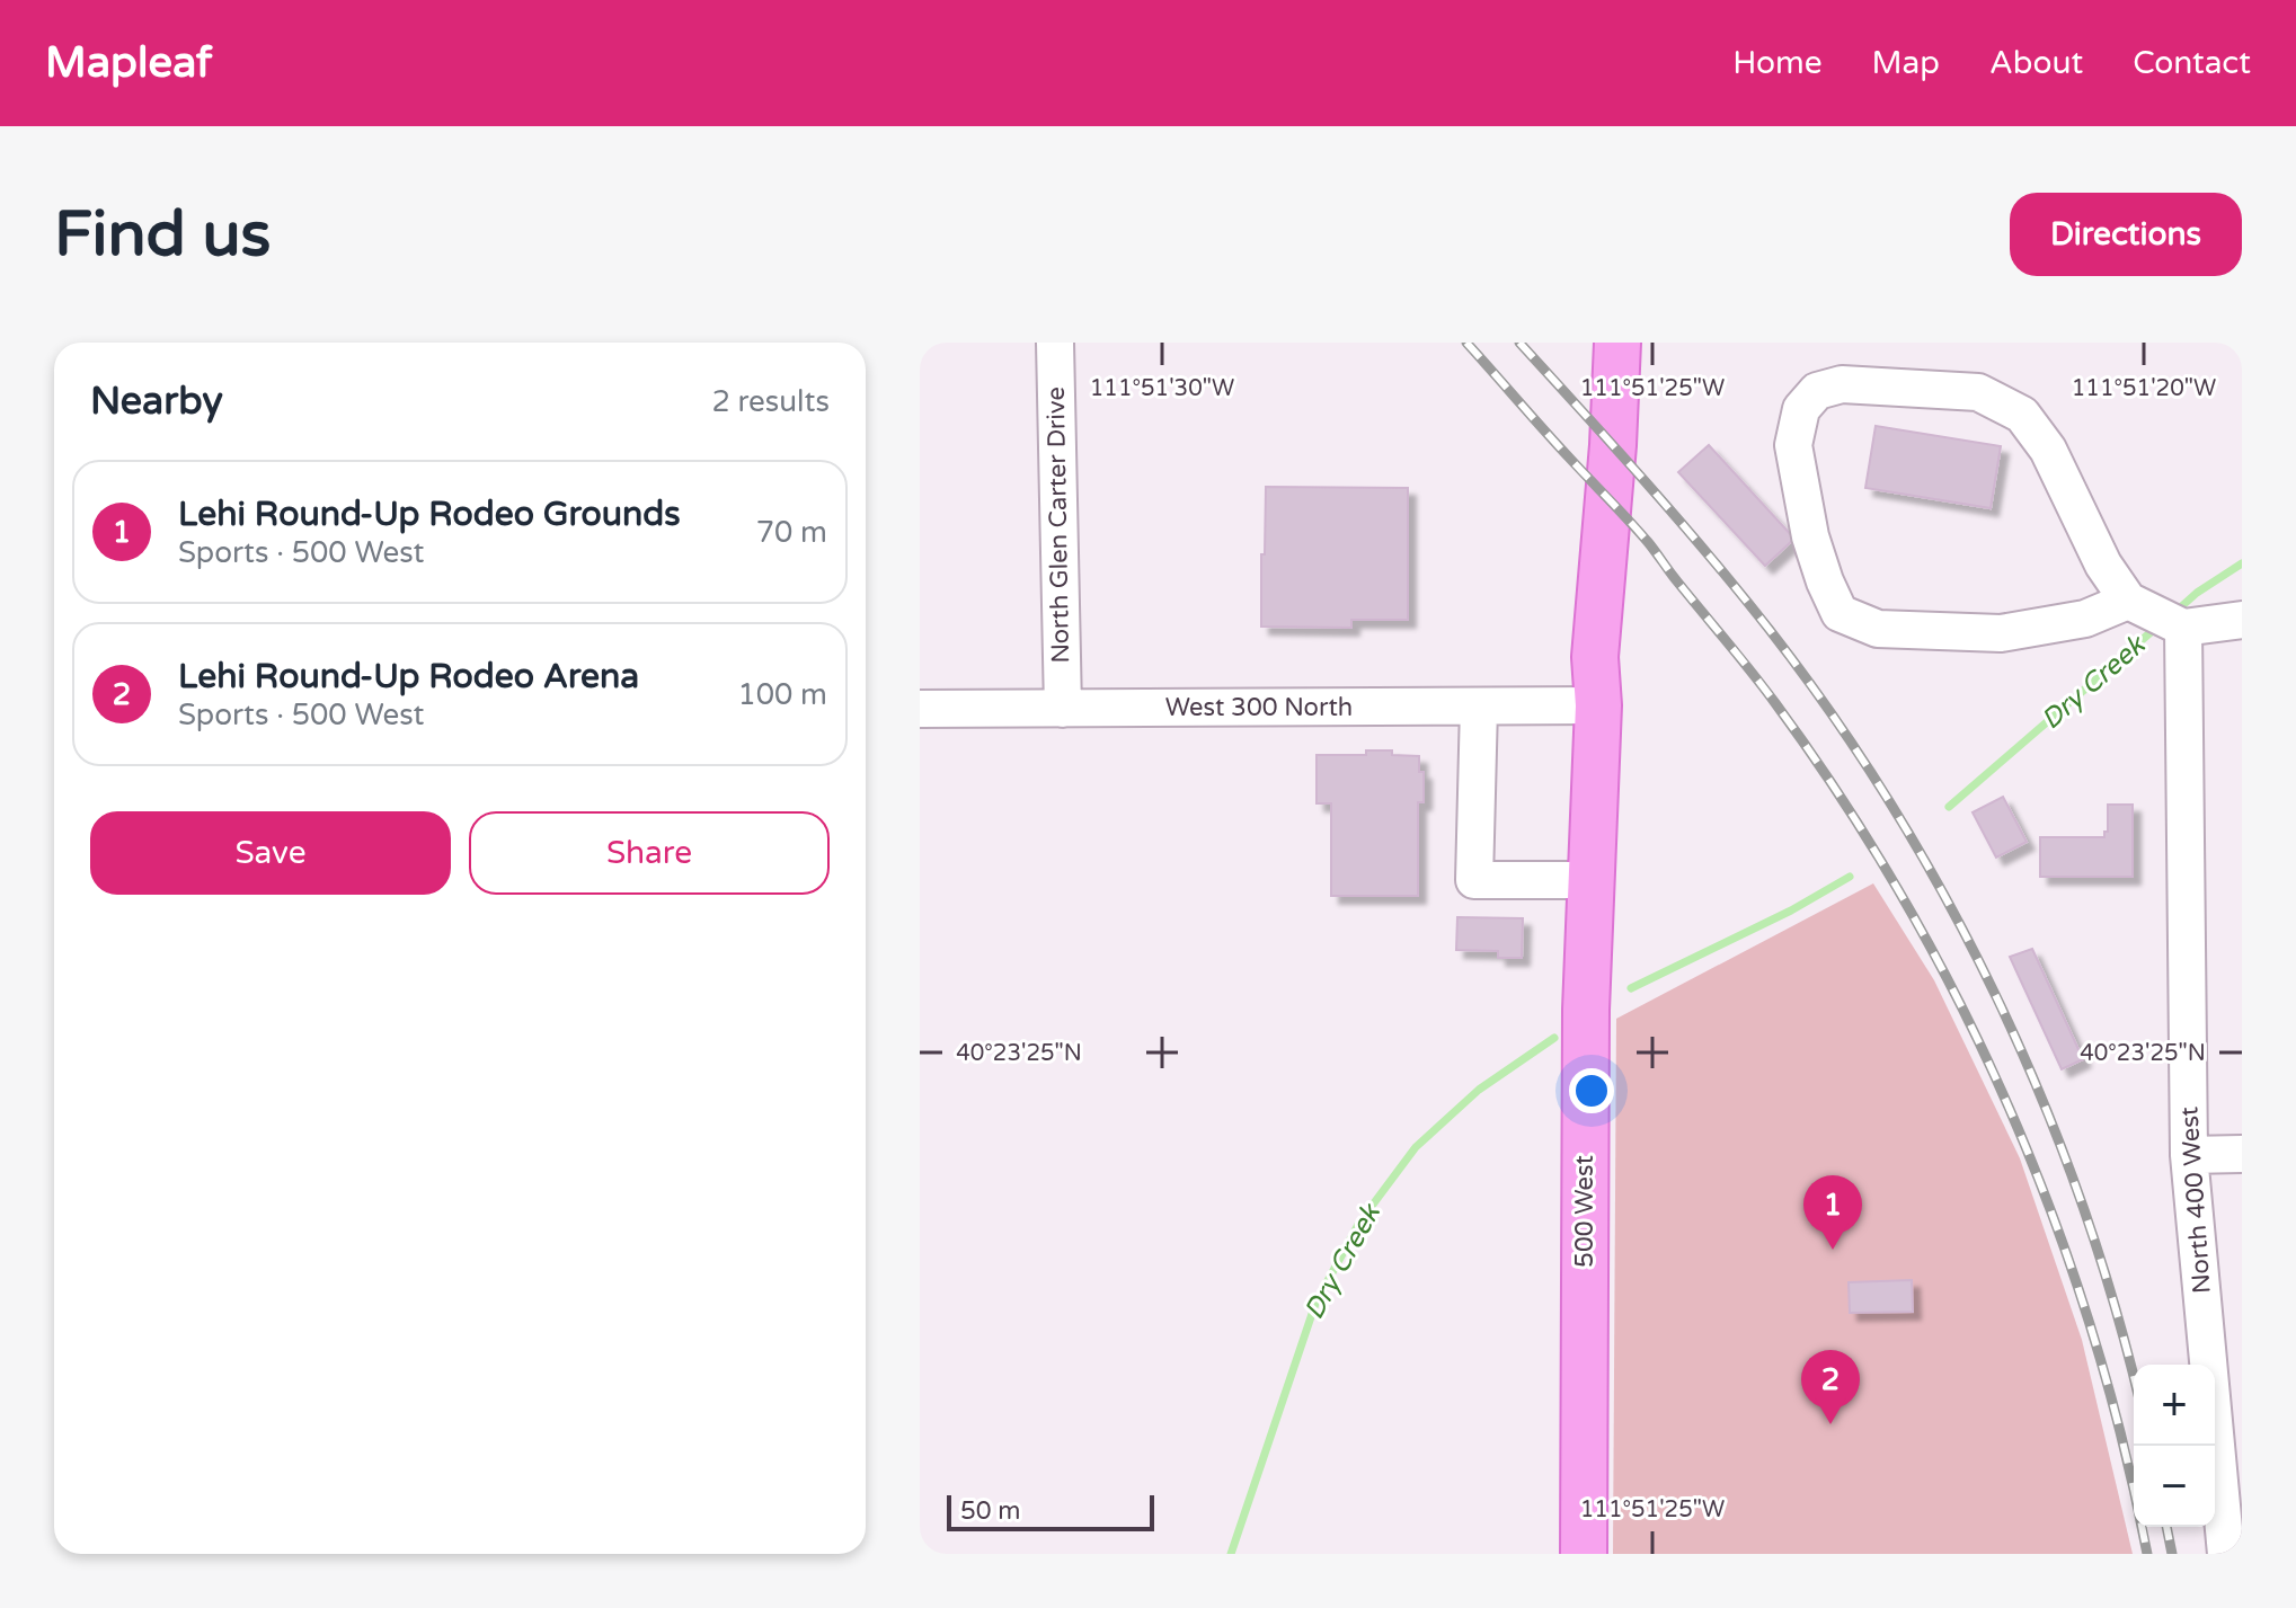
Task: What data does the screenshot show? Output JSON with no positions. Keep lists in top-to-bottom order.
{
  "streets": {
    "main road": ["500 West"],
    "street": ["North Glen Carter Drive", "West 300 North", "North 400 West"]
  },
  "crossings": [
    ["North Glen Carter Drive", "West 300 North"],
    ["West 300 North", "500 West"]
  ],
  "water": ["Dry Creek"],
  "scale_bar": "50 m",
  "page": {
    "header": "Mapleaf",
    "nav": [
      "Home",
      "Map",
      "About",
      "Contact"
    ],
    "buttons": [
      "Directions",
      ["Save", "Share"]
    ],
    "title": "Find us",
    "heading": ["Nearby", "2 results"],
    "list": [
      {
        "mark": "1",
        "name": "Lehi Round-Up Rodeo Grounds",
        "note": "Sports · 500 West",
        "value": "70 m"
      },
      {
        "mark": "2",
        "name": "Lehi Round-Up Rodeo Arena",
        "note": "Sports · 500 West",
        "value": "100 m"
      }
    ],
    "pins": ["1", "2"],
    "map_buttons": ["+", "−"],
    "scale": "50 m"
  },
  "coordinates": [
    "111°51'30\"W",
    "111°51'25\"W",
    "111°51'20\"W",
    "40°23'25\"N"
  ]
}
